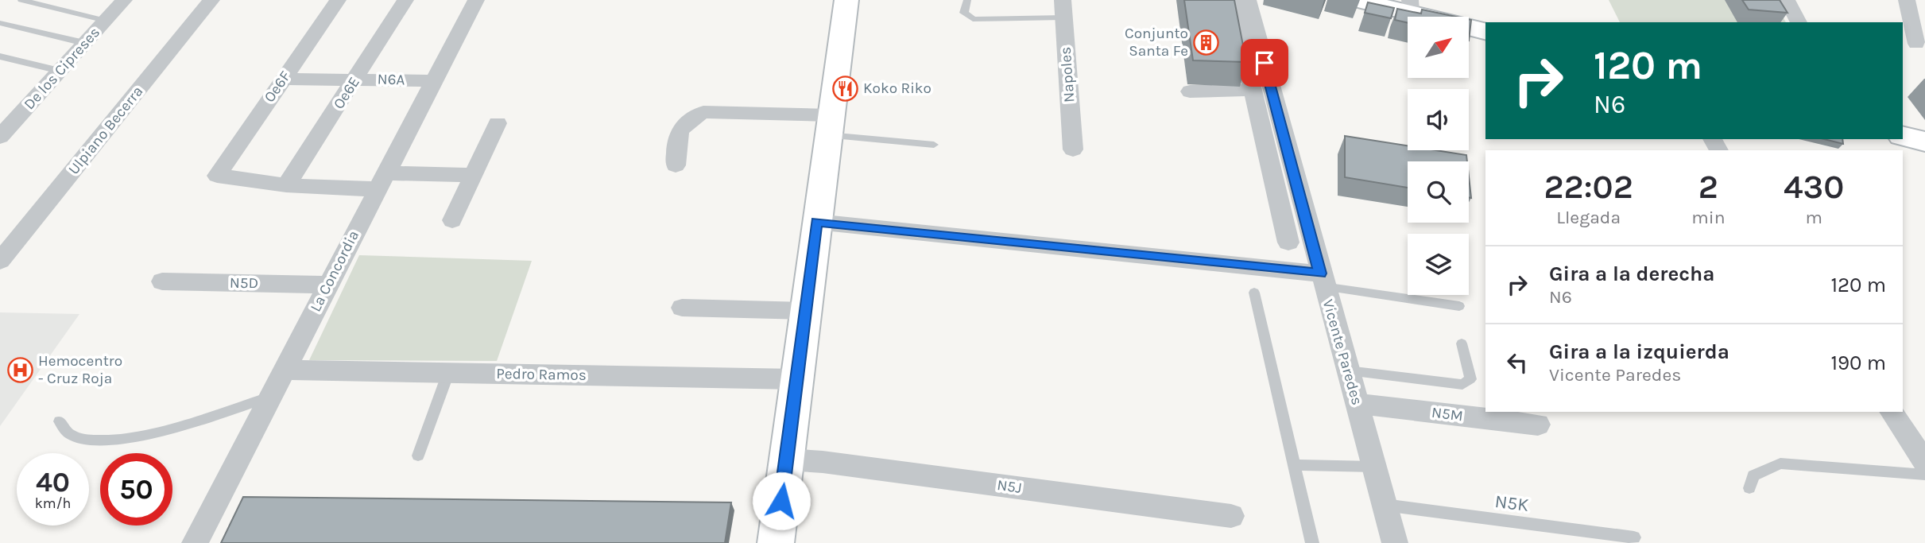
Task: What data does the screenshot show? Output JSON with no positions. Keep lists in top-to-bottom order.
{
  "streets": {
    "street": [
      "De los Cipreses",
      "Napoles",
      "N6A",
      "Oe6F",
      "Oe6E",
      "Ulpiano Becerra",
      "La Concordia",
      "N5D",
      "Vicente Paredes",
      "Pedro Ramos",
      "N5M",
      "N5J"
    ],
    "lane": ["N5K"]
  },
  "crossings": [
    ["N6A", "Oe6F"],
    ["N6A", "Oe6E"],
    ["N6A", "La Concordia"],
    ["Oe6F", "Oe6E"],
    ["La Concordia", "N5D"],
    ["La Concordia", "Pedro Ramos"],
    ["Vicente Paredes", "N5M"],
    ["Vicente Paredes", "N5K"]
  ],
  "places": {
    "building": ["Conjunto Santa Fe"],
    "restaurant": ["Koko Riko"],
    "hospital": ["Hemocentro - Cruz Roja"]
  },
  "north": "top right",
  "page": {
    "turn": ["120 m", "N6"],
    "eta": [
      "22:02",
      "Llegada",
      "2",
      "min",
      "430",
      "m"
    ],
    "list": [
      {
        "name": "Gira a la derecha",
        "note": "N6",
        "value": "120 m"
      },
      {
        "name": "Gira a la izquierda",
        "note": "Vicente Paredes",
        "value": "190 m"
      }
    ],
    "speed": "40 km/h",
    "limit": "50"
  }
}
